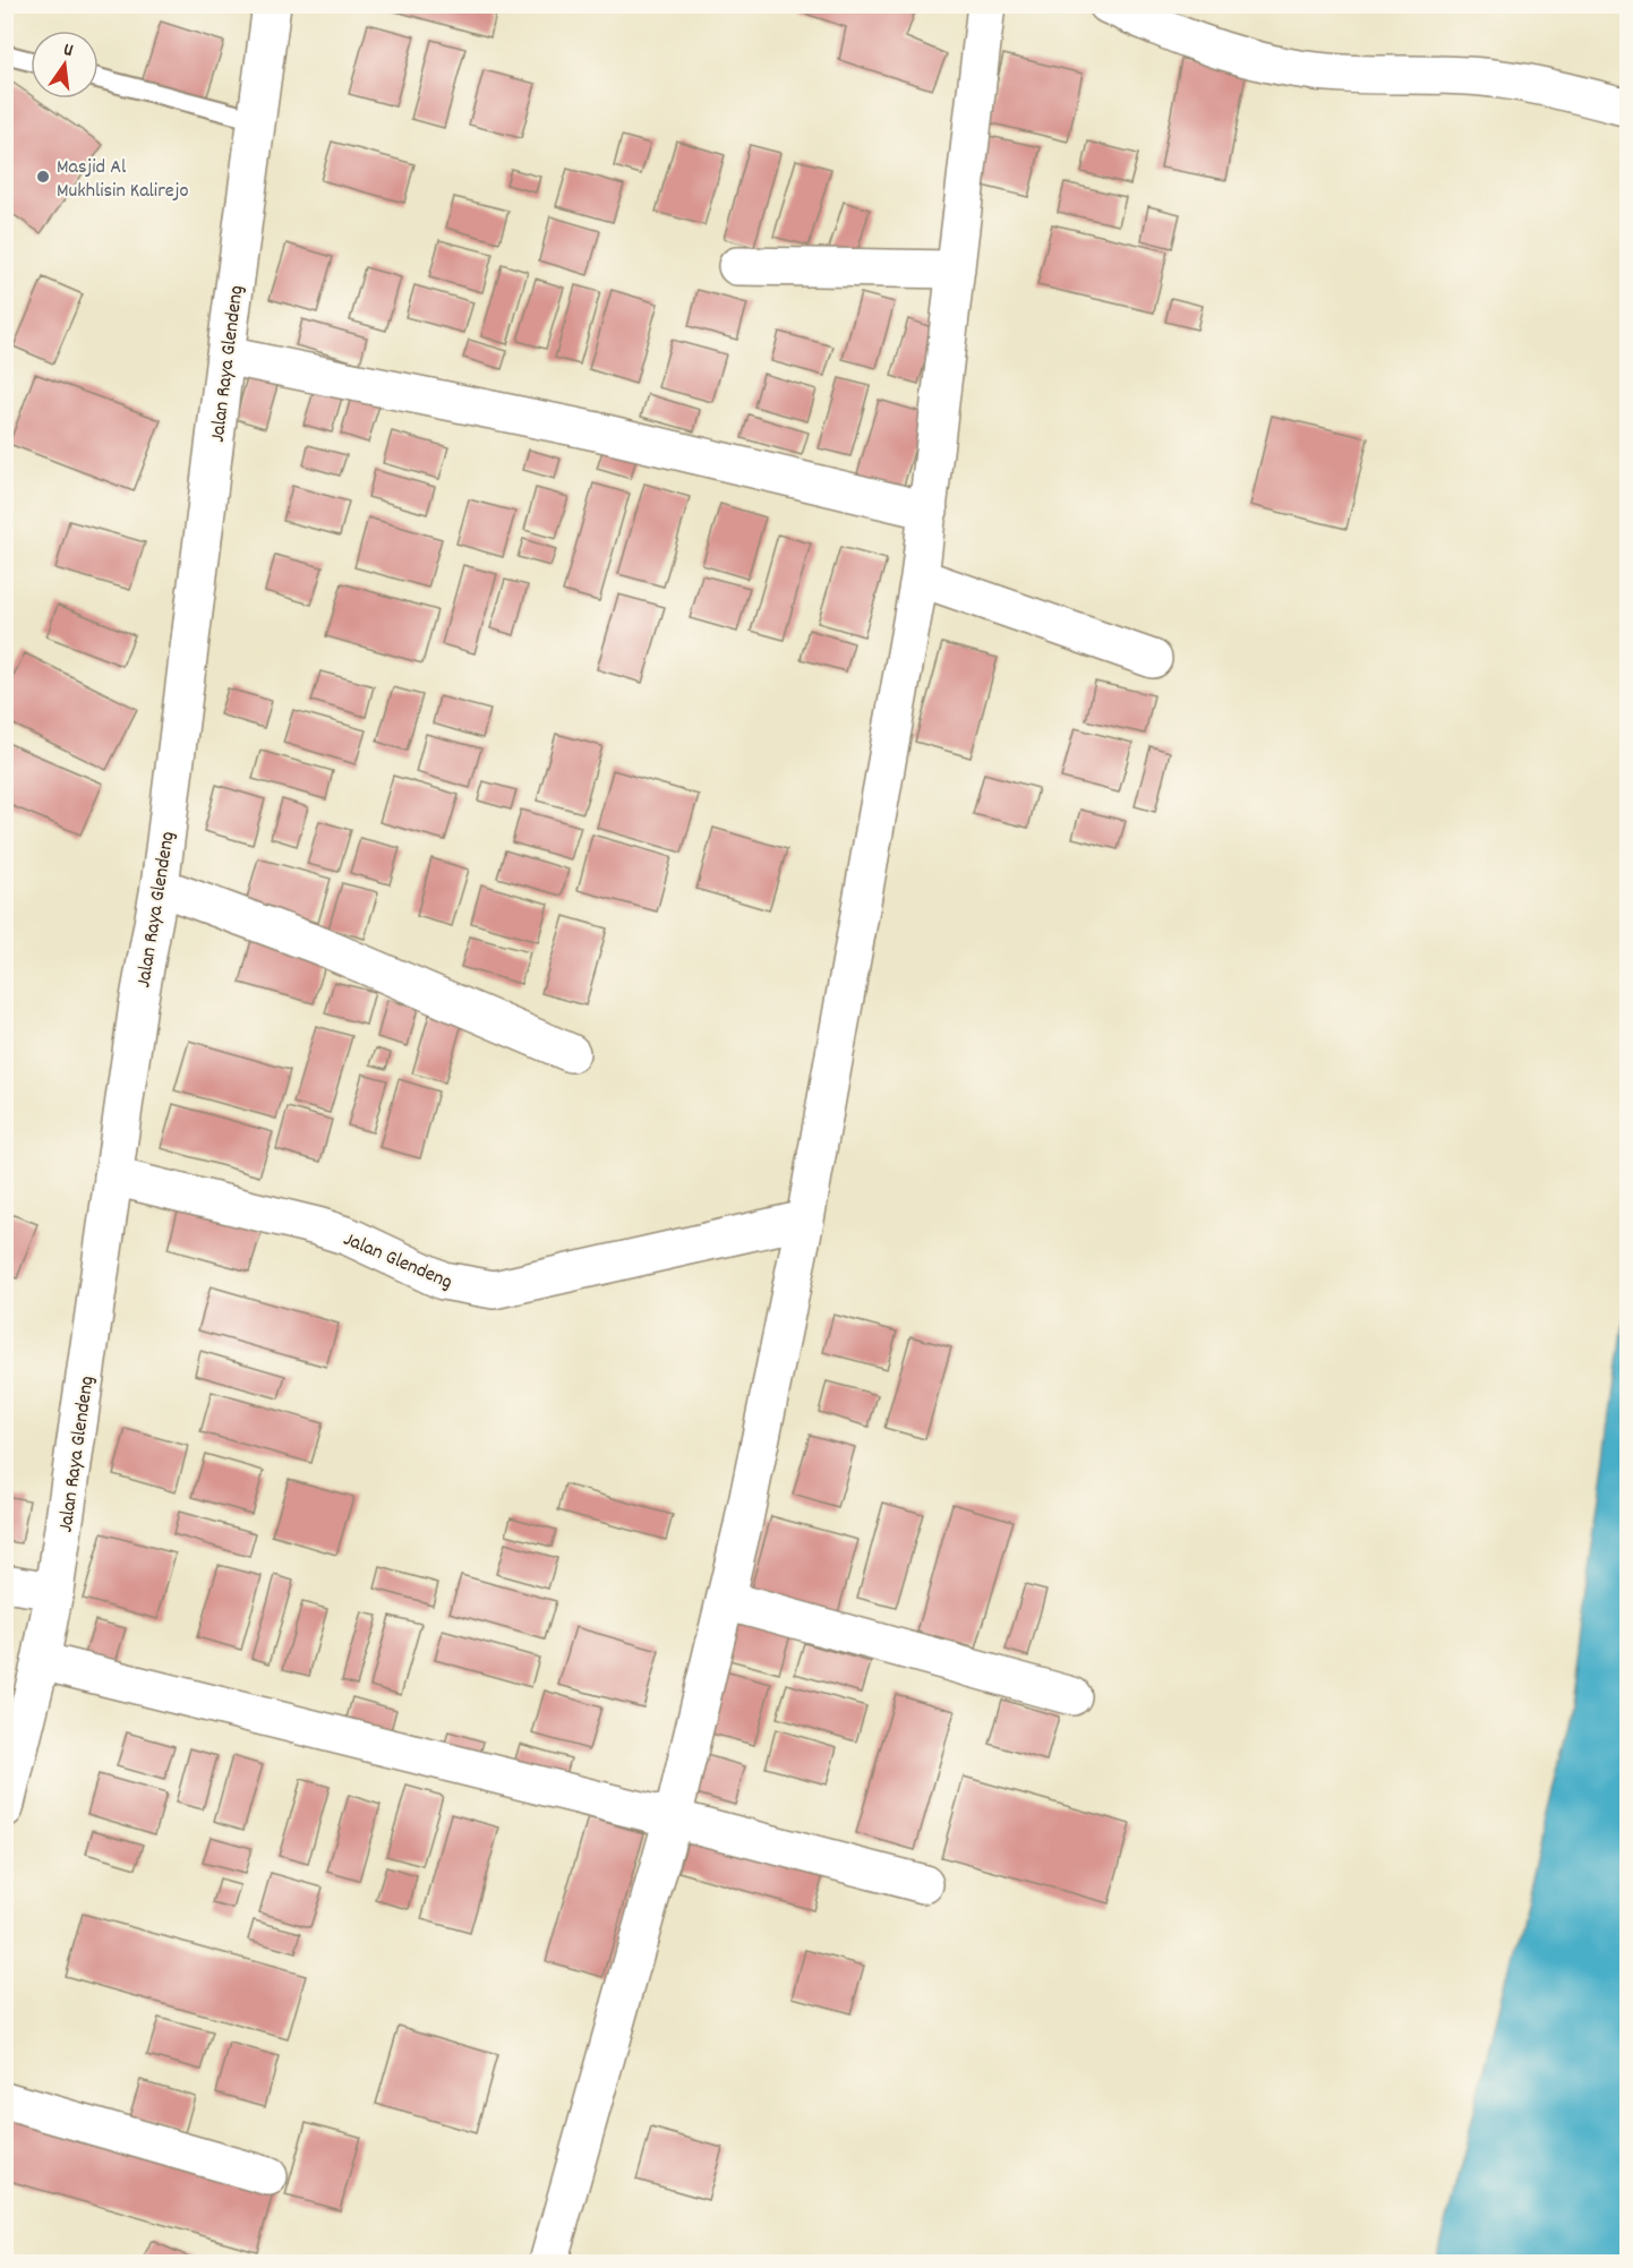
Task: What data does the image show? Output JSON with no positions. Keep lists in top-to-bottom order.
{
  "streets": {
    "street": ["Jalan Raya Glendeng", "Jalan Glendeng"]
  },
  "crossings": [
    ["Jalan Raya Glendeng", "Jalan Glendeng"]
  ],
  "places": ["Masjid Al Mukhlisin Kalirejo"],
  "north": "top"
}
